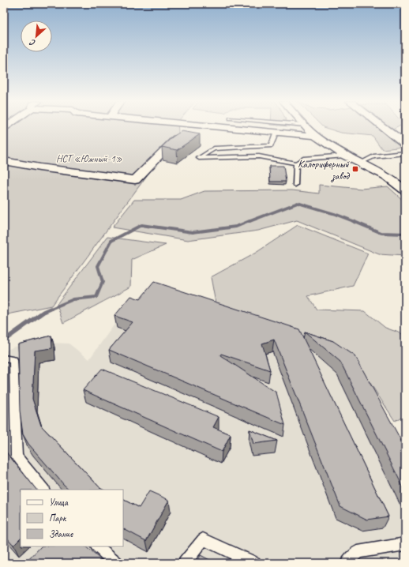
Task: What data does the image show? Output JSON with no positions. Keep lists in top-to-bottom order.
{
  "parks": ["НСТ «Южный-1»"],
  "places": {
    "transit": ["Калориферный завод"]
  },
  "legend": ["Улица", "Парк", "Здание"],
  "north": "bottom left"
}
